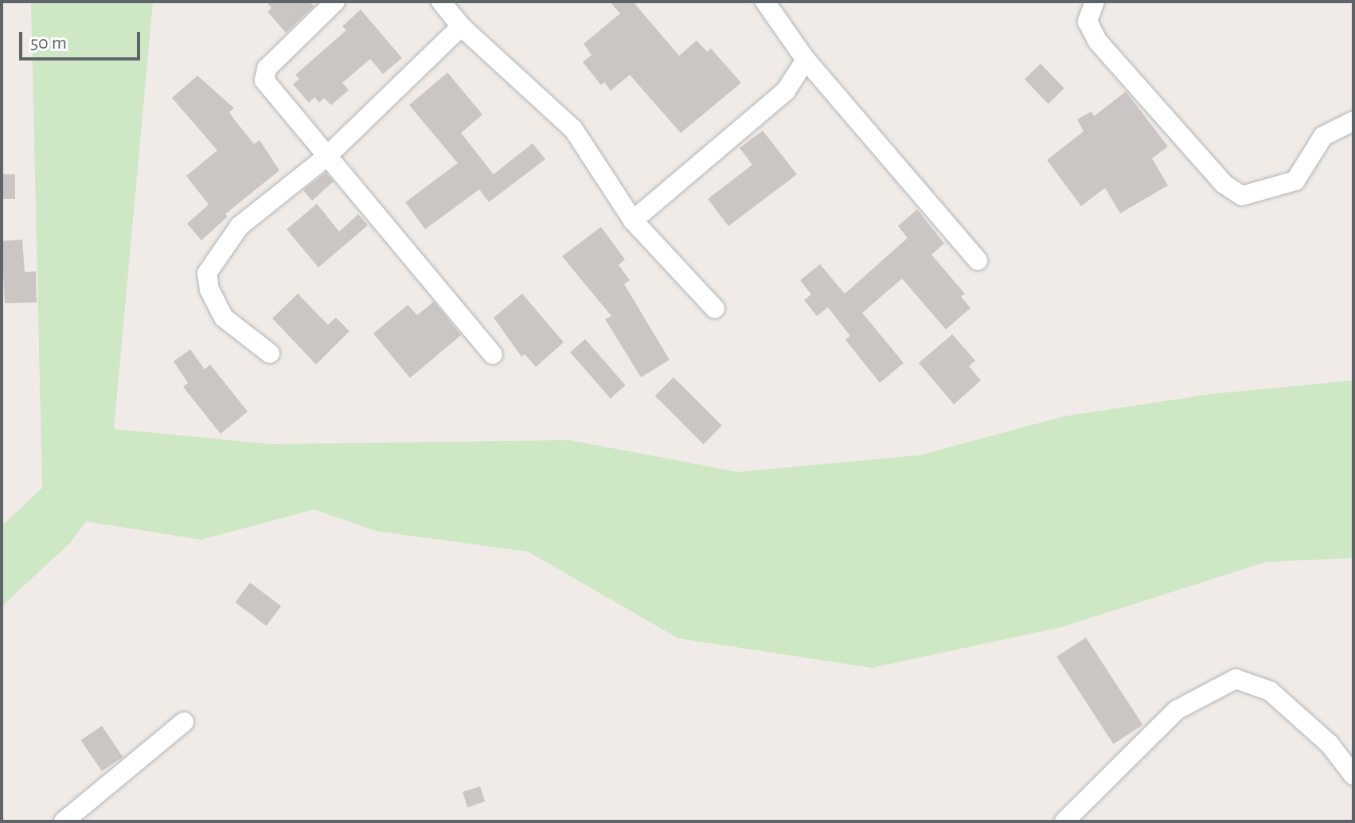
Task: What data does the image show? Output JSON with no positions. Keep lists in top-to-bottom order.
{
  "scale_bar": "50 m"
}
